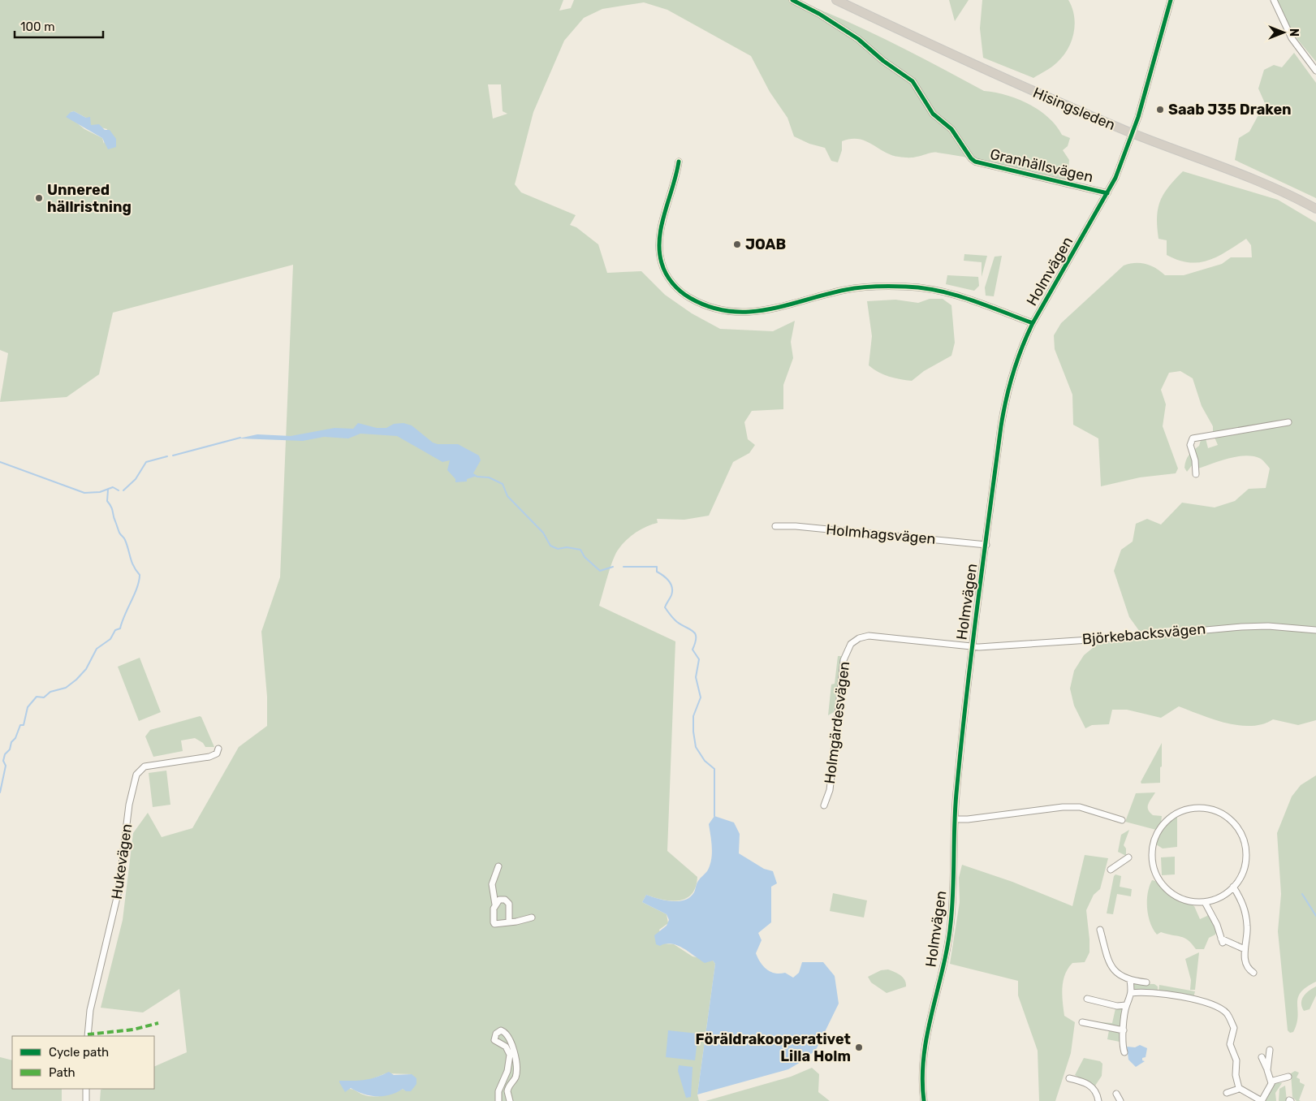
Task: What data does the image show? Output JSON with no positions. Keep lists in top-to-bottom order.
{
  "streets": {
    "highway": ["Hisingsleden"],
    "street": [
      "Granhällsvägen",
      "Holmvägen",
      "Holmhagsvägen",
      "Björkebacksvägen",
      "Holmgärdesvägen",
      "Hukevägen"
    ]
  },
  "crossings": [
    ["Hisingsleden", "Holmvägen"],
    ["Granhällsvägen", "Holmvägen"],
    ["Holmvägen", "Holmhagsvägen"],
    ["Holmvägen", "Björkebacksvägen"],
    ["Holmvägen", "Holmgärdesvägen"],
    ["Björkebacksvägen", "Holmgärdesvägen"]
  ],
  "places": [
    "Saab J35 Draken",
    "Unnered hällristning",
    "JOAB",
    "Föräldrakooperativet Lilla Holm"
  ],
  "legend": ["Cycle path", "Path"],
  "scale_bar": "100 m",
  "north": "right"
}
